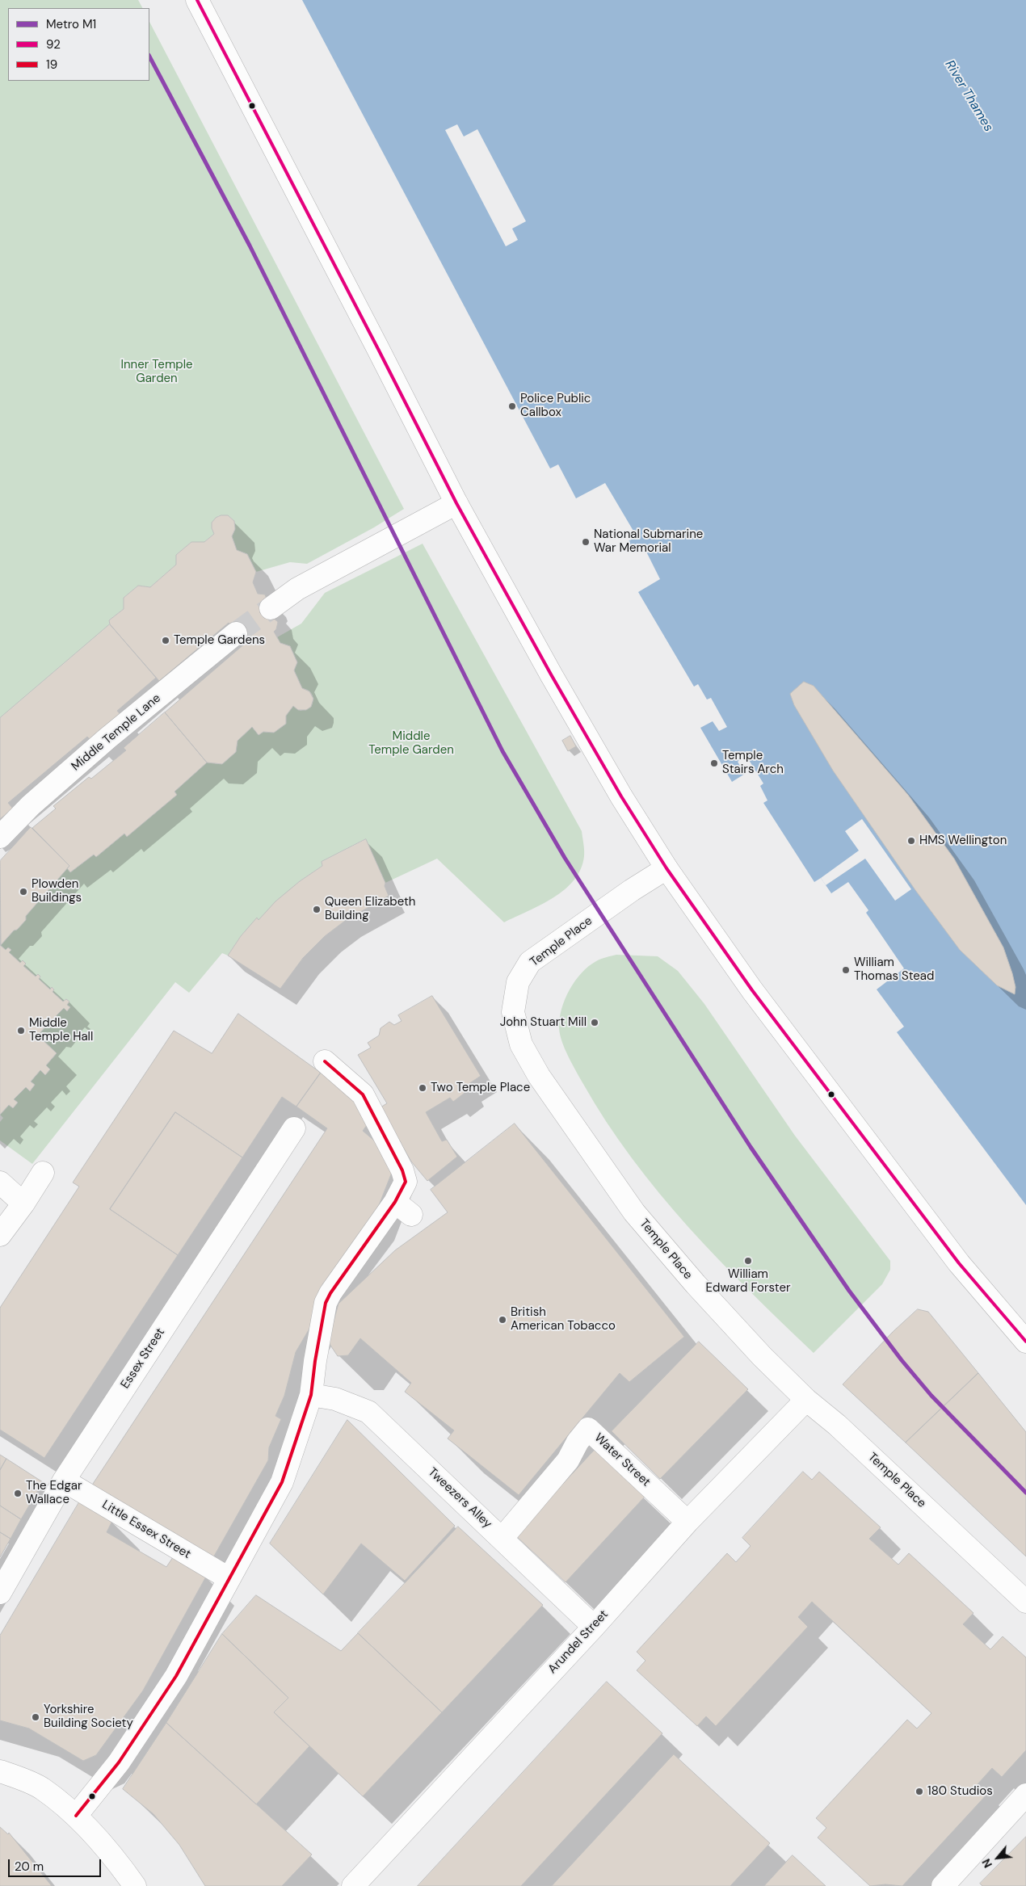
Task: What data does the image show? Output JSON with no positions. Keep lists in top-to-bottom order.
{
  "streets": {
    "street": [
      "Middle Temple Lane",
      "Temple Place",
      "Essex Street",
      "Water Street",
      "Tweezers Alley",
      "Little Essex Street",
      "Arundel Street"
    ]
  },
  "crossings": [
    ["Temple Place", "Arundel Street"],
    ["Essex Street", "Little Essex Street"],
    ["Water Street", "Tweezers Alley"],
    ["Water Street", "Arundel Street"],
    ["Tweezers Alley", "Arundel Street"]
  ],
  "water": ["River Thames"],
  "parks": ["Inner Temple Garden", "Middle Temple Garden"],
  "places": [
    "Police Public Callbox",
    "National Submarine War Memorial",
    "Temple Gardens",
    "Temple Stairs Arch",
    "HMS Wellington",
    "Plowden Buildings",
    "Queen Elizabeth Building",
    "William Thomas Stead",
    "John Stuart Mill",
    "Middle Temple Hall",
    "Two Temple Place",
    "William Edward Forster",
    "British American Tobacco",
    "The Edgar Wallace",
    "Yorkshire Building Society",
    "180 Studios"
  ],
  "lines": ["transit line 92", "metro line M1", "transit line 19"],
  "legend": ["Metro M1", "92", "19"],
  "scale_bar": "20 m",
  "north": "bottom left"
}
